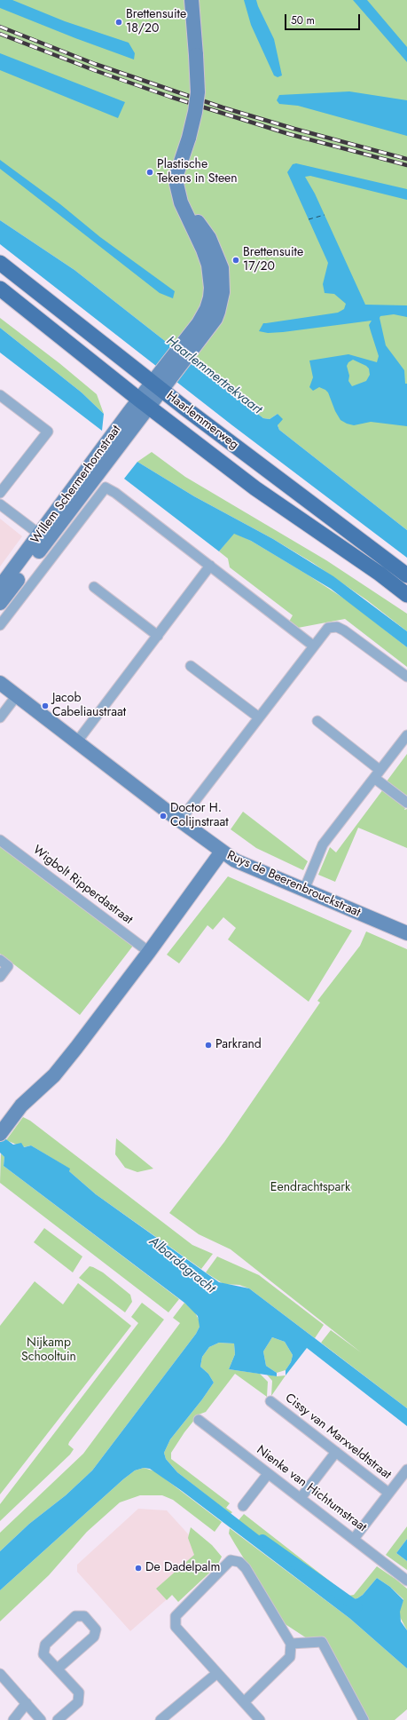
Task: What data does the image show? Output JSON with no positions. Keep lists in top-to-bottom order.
{
  "streets": {
    "main road": ["Haarlemmerweg"],
    "street": [
      "Willem Schermerhornstraat",
      "Ruys de Beerenbrouckstraat",
      "Wigbolt Ripperdastraat",
      "Cissy van Marxveldtstraat",
      "Nienke van Hichtumstraat"
    ]
  },
  "crossings": [
    ["Haarlemmerweg", "Willem Schermerhornstraat"]
  ],
  "water": ["Haarlemmertrekvaart", "Albardagracht"],
  "parks": ["Eendrachtspark", "Nijkamp Schooltuin"],
  "places": [
    "Brettensuite 18/20",
    "Plastische Tekens in Steen",
    "Brettensuite 17/20",
    "Jacob Cabeliaustraat",
    "Doctor H. Colijnstraat",
    "Parkrand",
    "De Dadelpalm"
  ],
  "scale_bar": "50 m"
}
